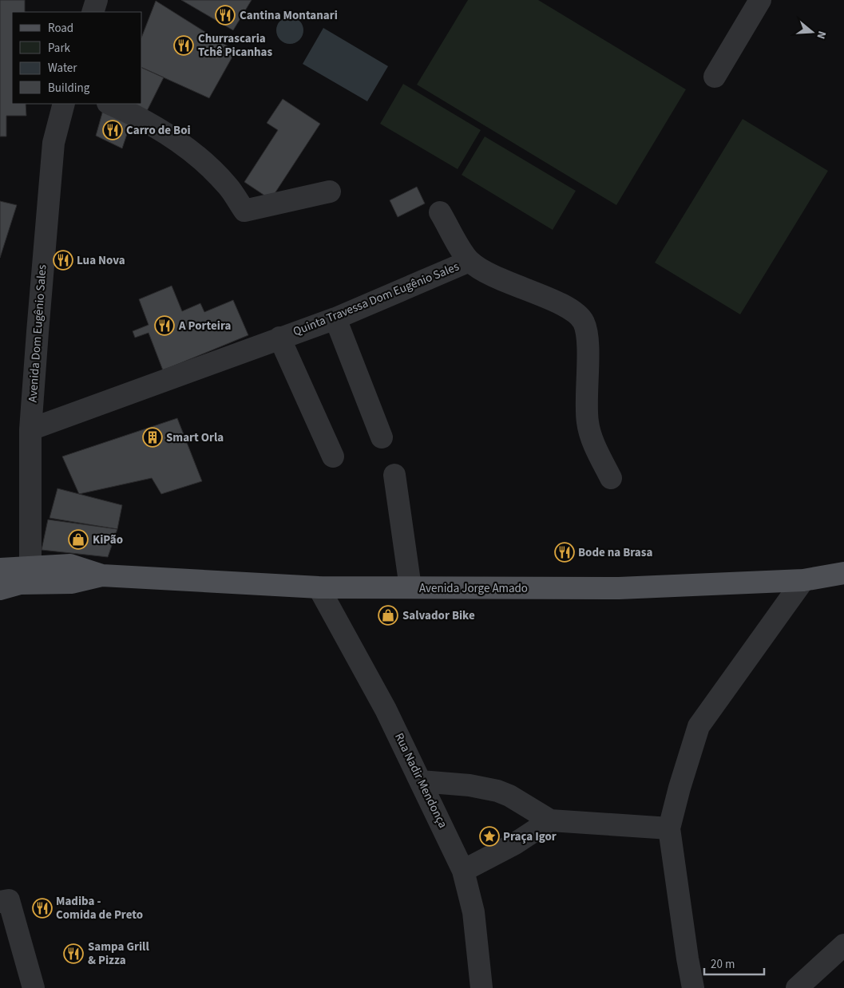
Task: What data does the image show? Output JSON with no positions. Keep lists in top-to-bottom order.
{
  "streets": {
    "main road": ["Avenida Jorge Amado"],
    "street": ["Quinta Travessa Dom Eugênio Sales", "Avenida Dom Eugênio Sales", "Rua Nadir Mendonça"]
  },
  "crossings": [
    ["Quinta Travessa Dom Eugênio Sales", "Avenida Dom Eugênio Sales"],
    ["Avenida Dom Eugênio Sales", "Avenida Jorge Amado"],
    ["Avenida Jorge Amado", "Rua Nadir Mendonça"]
  ],
  "places": {
    "restaurant": [
      "Cantina Montanari",
      "Churrascaria Tchê Picanhas",
      "Carro de Boi",
      "Lua Nova",
      "A Porteira",
      "Bode na Brasa",
      "Madiba - Comida de Preto",
      "Sampa Grill & Pizza"
    ],
    "building": ["Smart Orla"],
    "shop": ["KiPão", "Salvador Bike"],
    "place": ["Praça Igor"]
  },
  "legend": [
    "Road",
    "Park",
    "Water",
    "Building"
  ],
  "scale_bar": "20 m",
  "north": "right"
}
